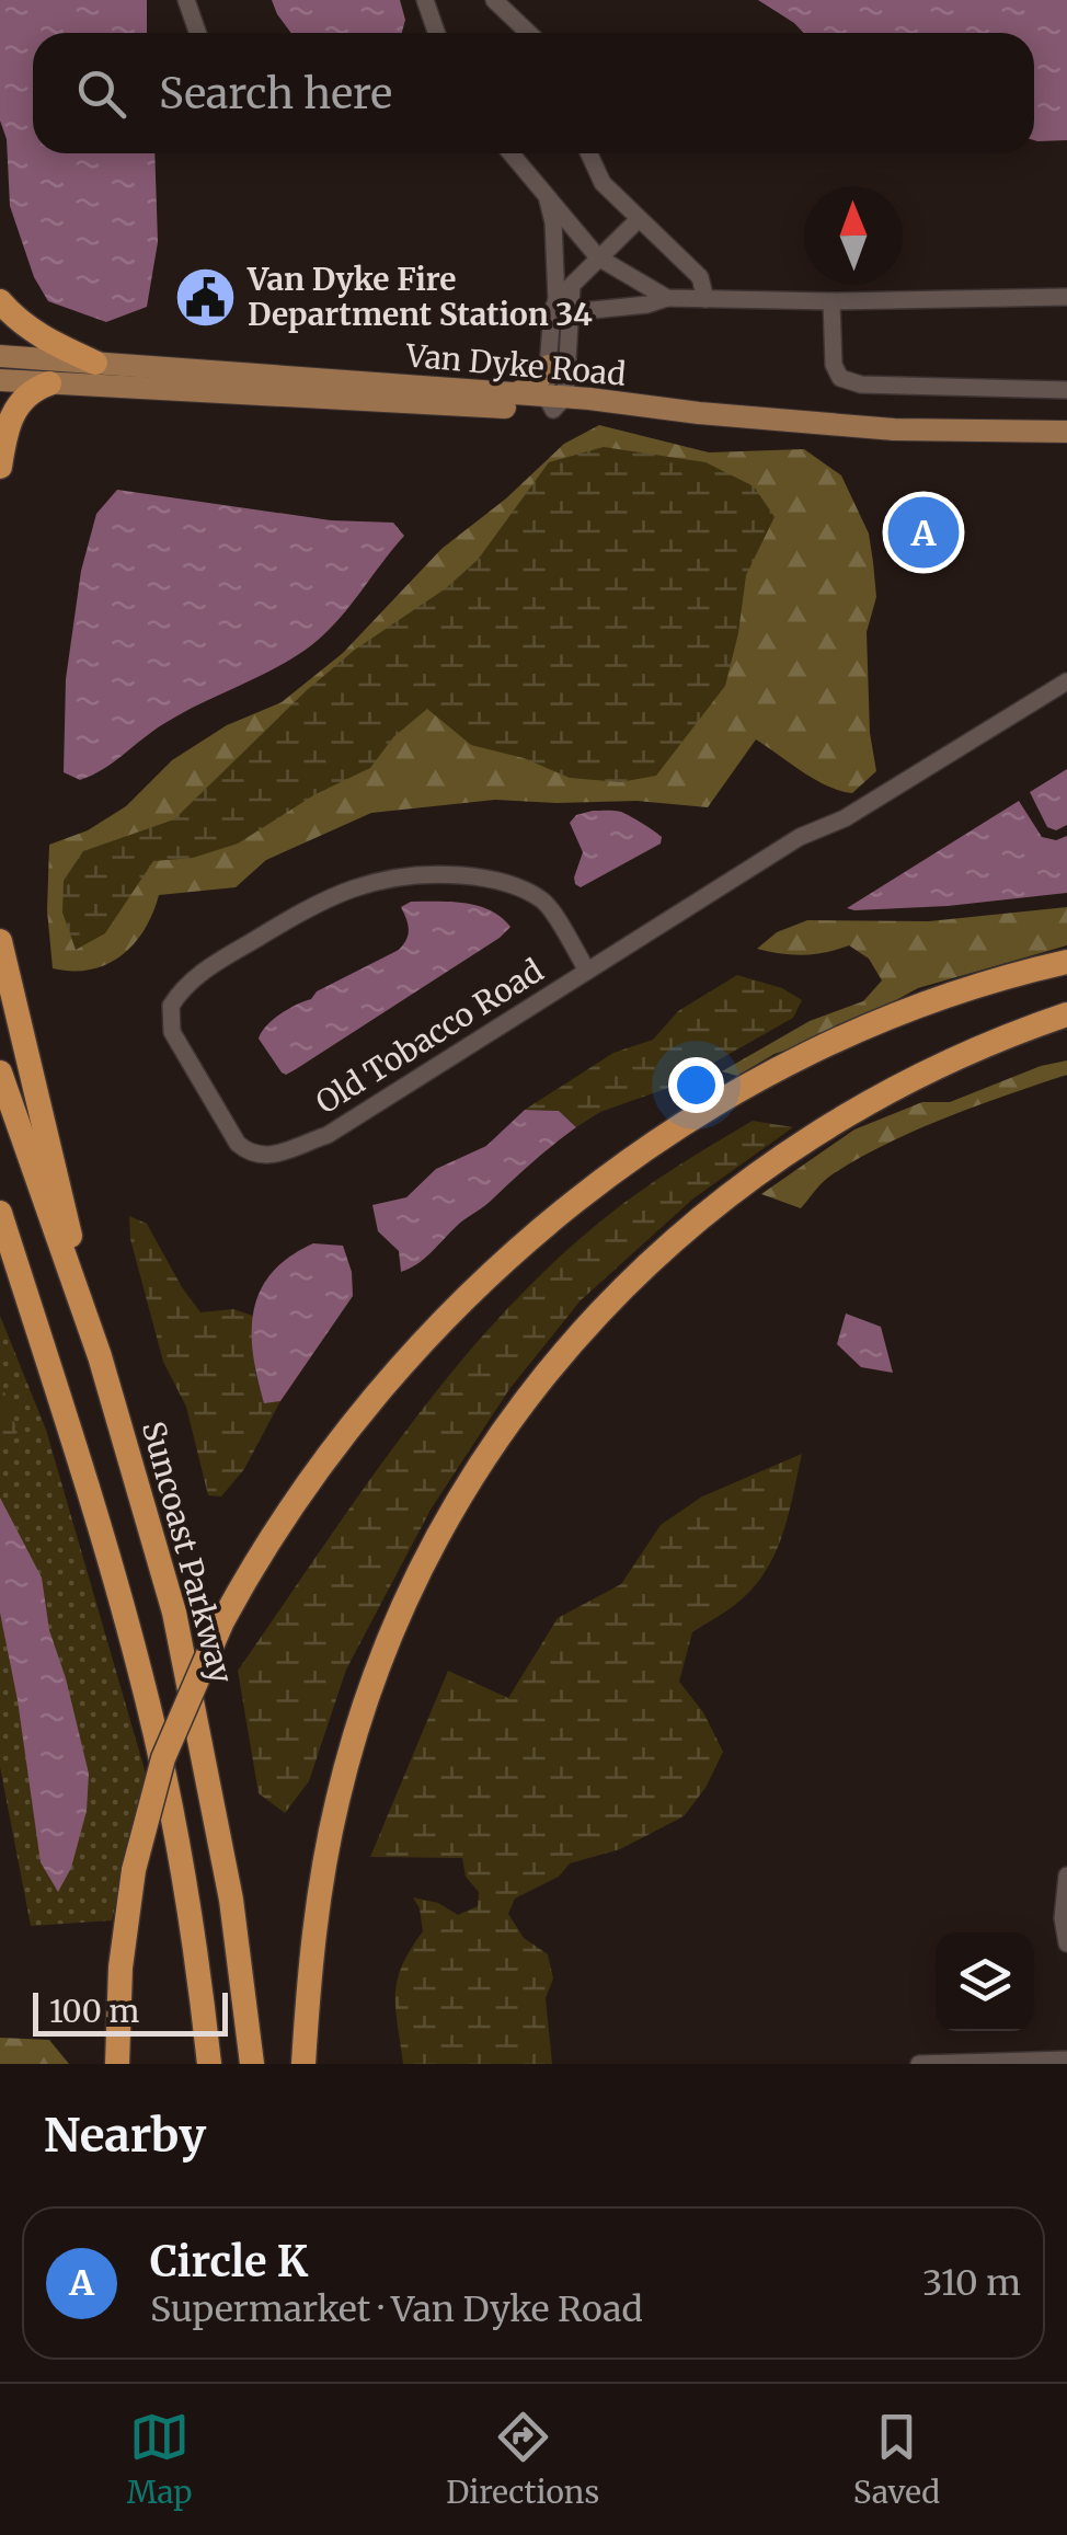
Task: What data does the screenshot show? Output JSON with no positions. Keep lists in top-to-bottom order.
{
  "streets": {
    "highway": ["Suncoast Parkway"],
    "main road": ["Van Dyke Road"],
    "street": ["Old Tobacco Road"]
  },
  "places": {
    "public building": ["Van Dyke Fire Department Station 34"]
  },
  "scale_bar": "100 m",
  "north": "top",
  "page": {
    "search": "Search here",
    "pins": "A",
    "scale": "100 m",
    "heading": "Nearby",
    "list": [
      {
        "mark": "A",
        "name": "Circle K",
        "note": "Supermarket · Van Dyke Road",
        "value": "310 m"
      }
    ],
    "nav": ["Map", "Directions", "Saved"]
  }
}
